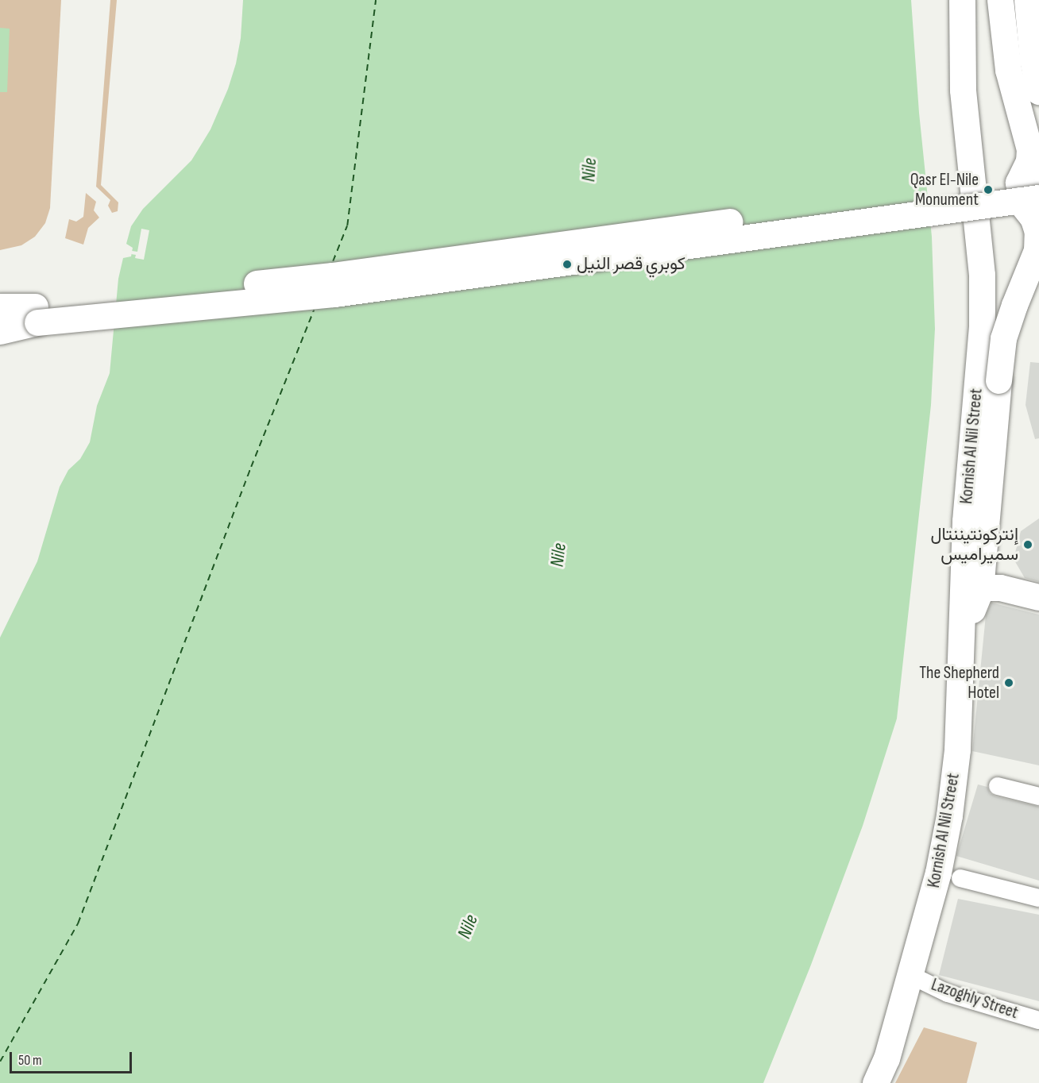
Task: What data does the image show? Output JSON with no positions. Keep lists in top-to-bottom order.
{
  "streets": {
    "main road": ["Kornish Al Nil Street"],
    "street": ["Lazoghly Street"]
  },
  "crossings": [
    ["Kornish Al Nil Street", "Lazoghly Street"]
  ],
  "water": ["Nile"],
  "places": [
    "Qasr El-Nile Monument",
    "كوبري قصر النيل",
    "إنتركونتيننتال سميراميس",
    "The Shepherd Hotel"
  ],
  "scale_bar": "50 m"
}
